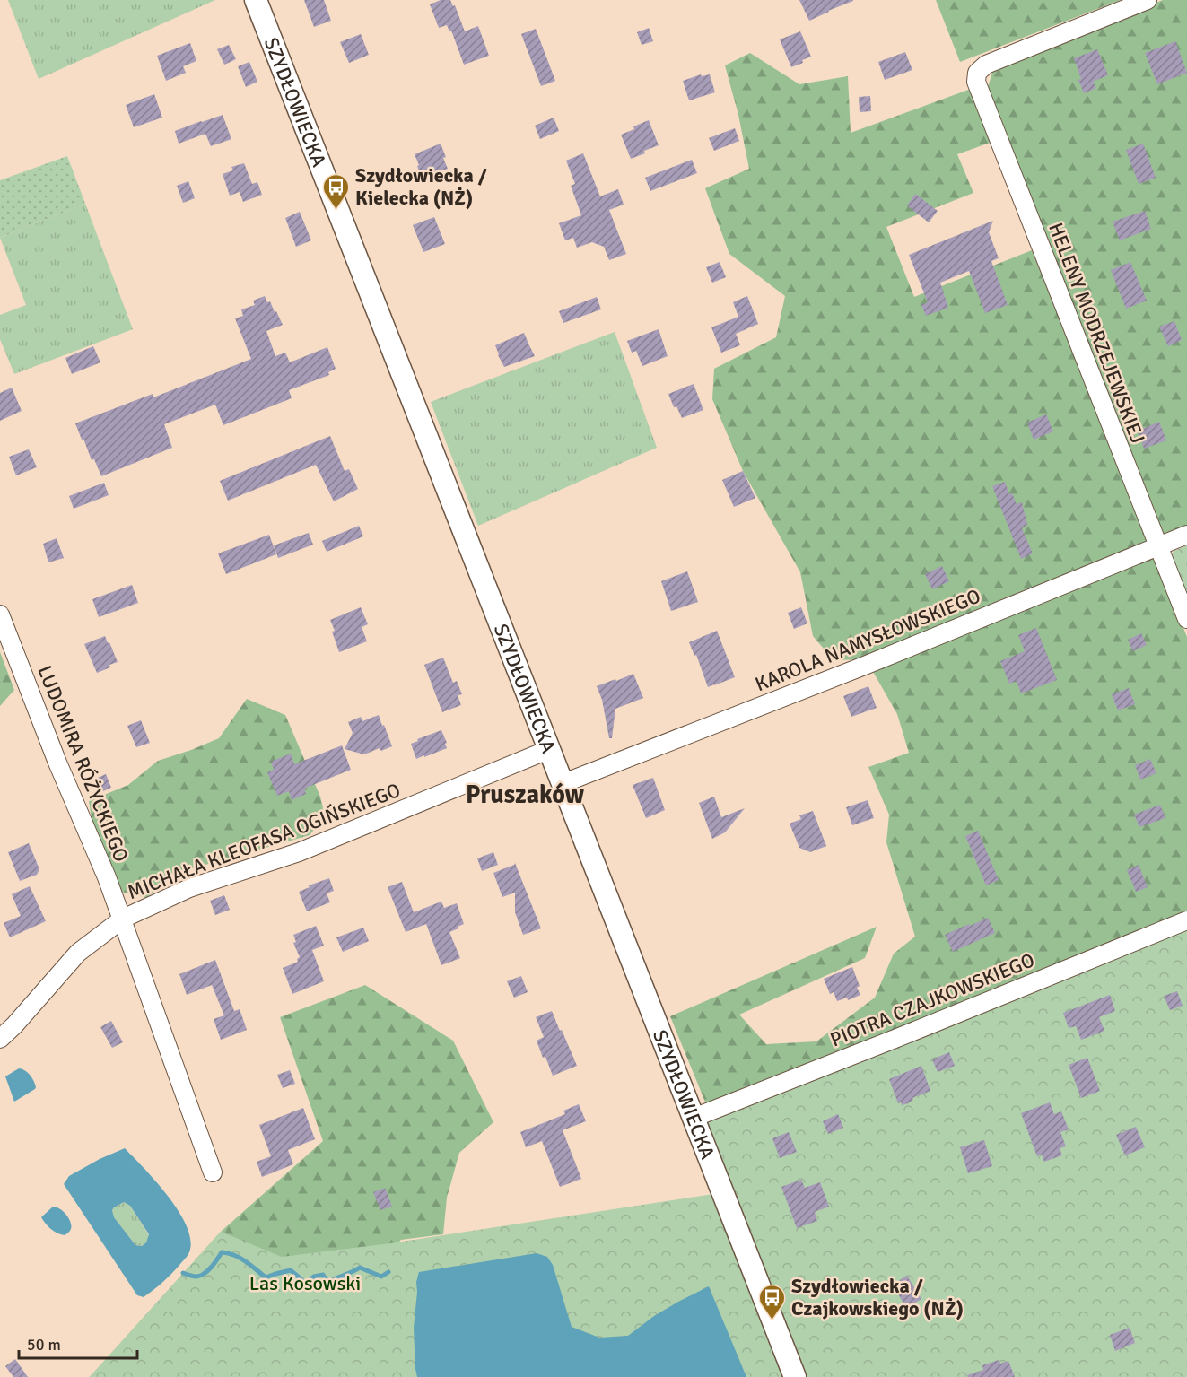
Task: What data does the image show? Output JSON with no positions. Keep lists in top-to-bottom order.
{
  "streets": {
    "street": [
      "SZYDŁOWIECKA",
      "HELENY MODRZEJEWSKIEJ",
      "KAROLA NAMYSŁOWSKIEGO",
      "LUDOMIRA RÓŻYCKIEGO",
      "MICHAŁA KLEOFASA OGIŃSKIEGO",
      "PIOTRA CZAJKOWSKIEGO"
    ]
  },
  "crossings": [
    ["SZYDŁOWIECKA", "KAROLA NAMYSŁOWSKIEGO"],
    ["SZYDŁOWIECKA", "MICHAŁA KLEOFASA OGIŃSKIEGO"],
    ["SZYDŁOWIECKA", "PIOTRA CZAJKOWSKIEGO"],
    ["HELENY MODRZEJEWSKIEJ", "KAROLA NAMYSŁOWSKIEGO"],
    ["LUDOMIRA RÓŻYCKIEGO", "MICHAŁA KLEOFASA OGIŃSKIEGO"]
  ],
  "districts": ["Pruszaków"],
  "parks": ["Las Kosowski"],
  "places": {
    "bus stop": ["Szydłowiecka / Kielecka (NŻ)", "Szydłowiecka / Czajkowskiego (NŻ)"]
  },
  "scale_bar": "50 m"
}
